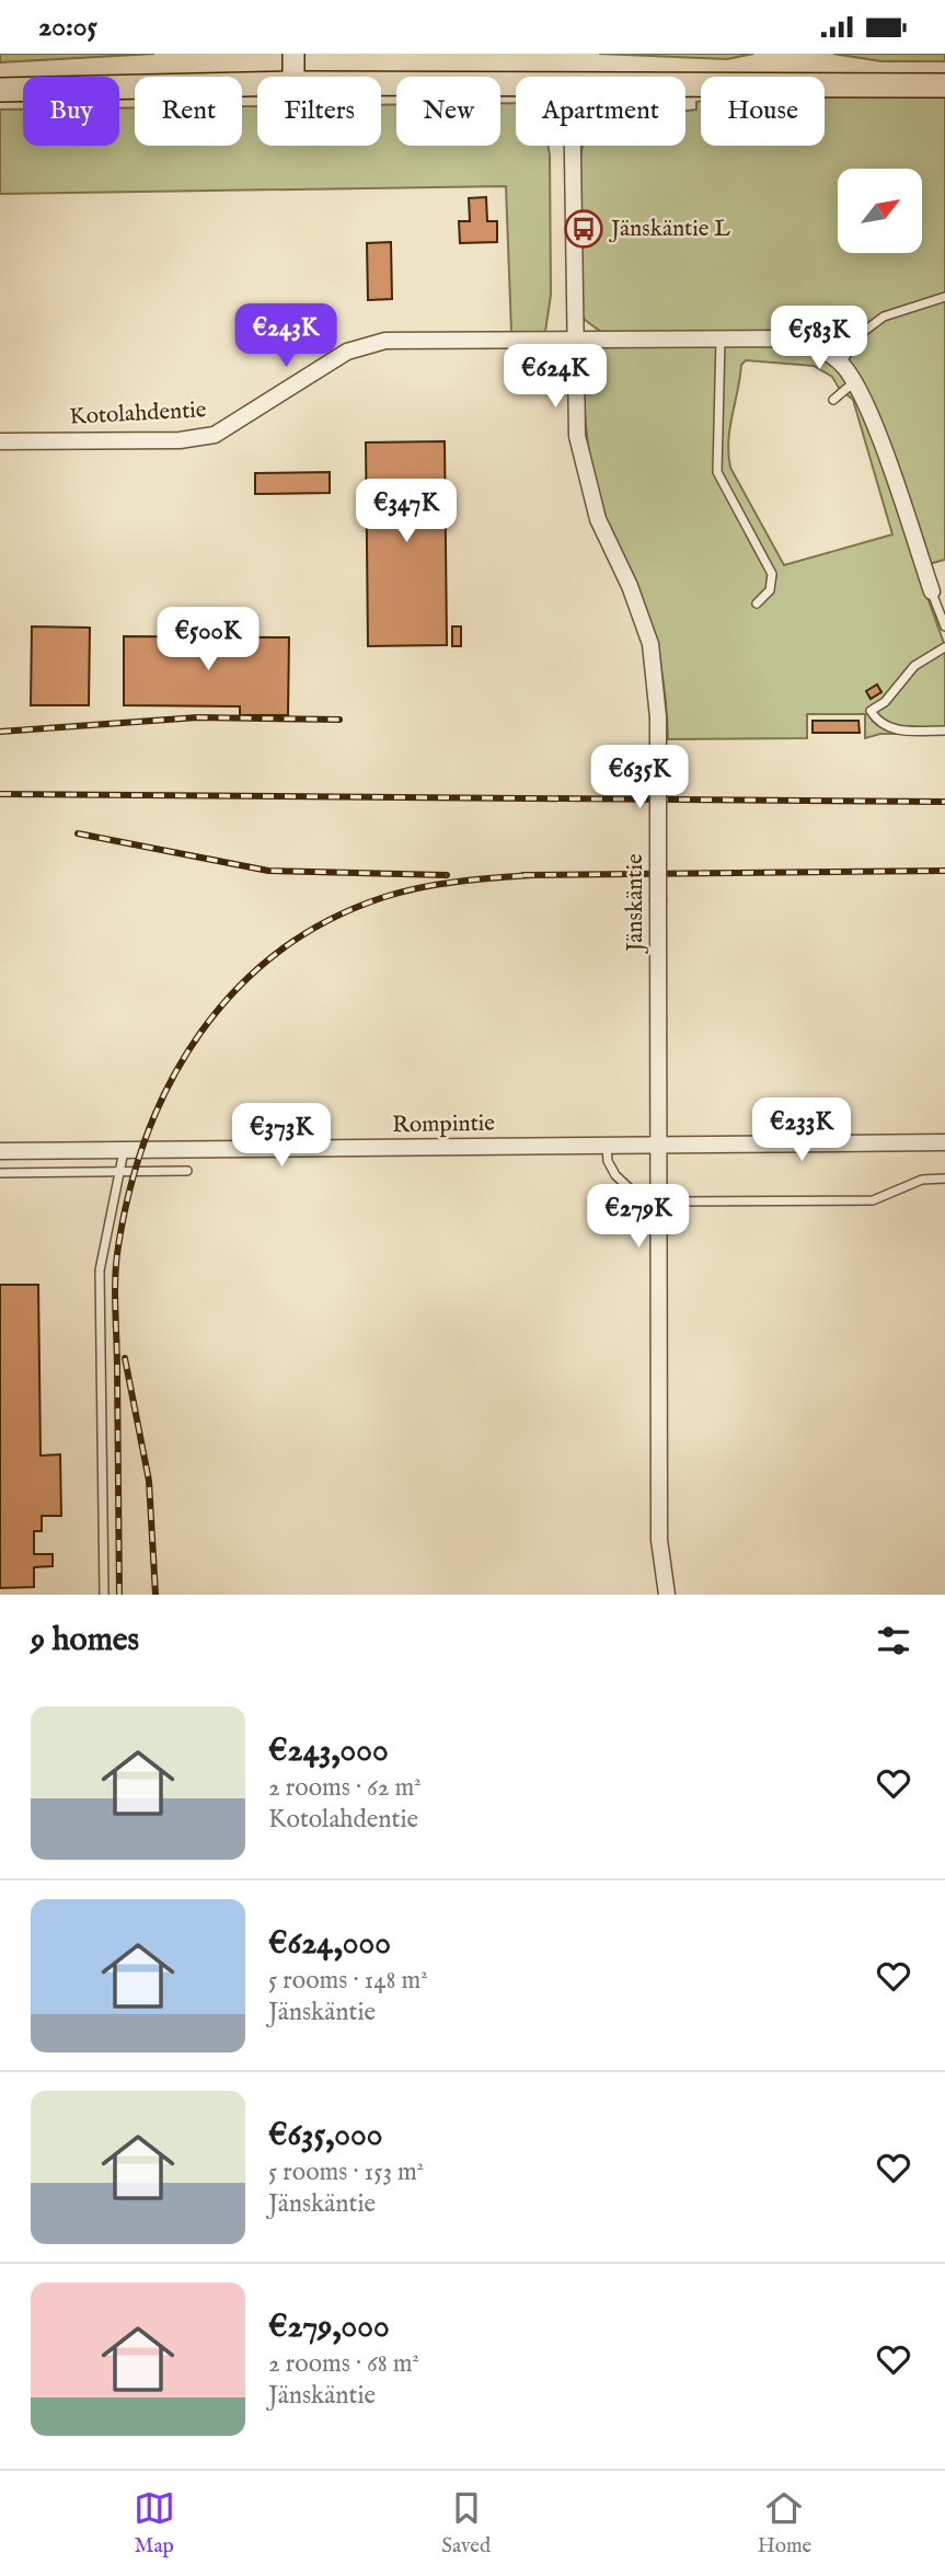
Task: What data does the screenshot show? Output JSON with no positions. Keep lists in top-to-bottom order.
{
  "streets": {
    "street": ["Kotolahdentie", "Jänskäntie", "Rompintie"]
  },
  "crossings": [
    ["Kotolahdentie", "Jänskäntie"],
    ["Jänskäntie", "Rompintie"]
  ],
  "places": {
    "bus stop": ["Jänskäntie L"]
  },
  "north": "top right",
  "page": {
    "status": "20:05",
    "chip": [
      "Buy",
      "Rent",
      "Filters",
      "New",
      "Apartment",
      "House"
    ],
    "price": [
      "€243K",
      "€583K",
      "€624K",
      "€347K",
      "€500K",
      "€635K",
      "€233K",
      "€373K",
      "€279K"
    ],
    "heading": "9 homes",
    "list": [
      {
        "name": "€243,000",
        "note": "2 rooms · 62 m² · Kotolahdentie"
      },
      {
        "name": "€624,000",
        "note": "5 rooms · 148 m² · Jänskäntie"
      },
      {
        "name": "€635,000",
        "note": "5 rooms · 153 m² · Jänskäntie"
      },
      {
        "name": "€279,000",
        "note": "2 rooms · 68 m² · Jänskäntie"
      }
    ],
    "tabs": ["Map", "Saved", "Home"]
  }
}
